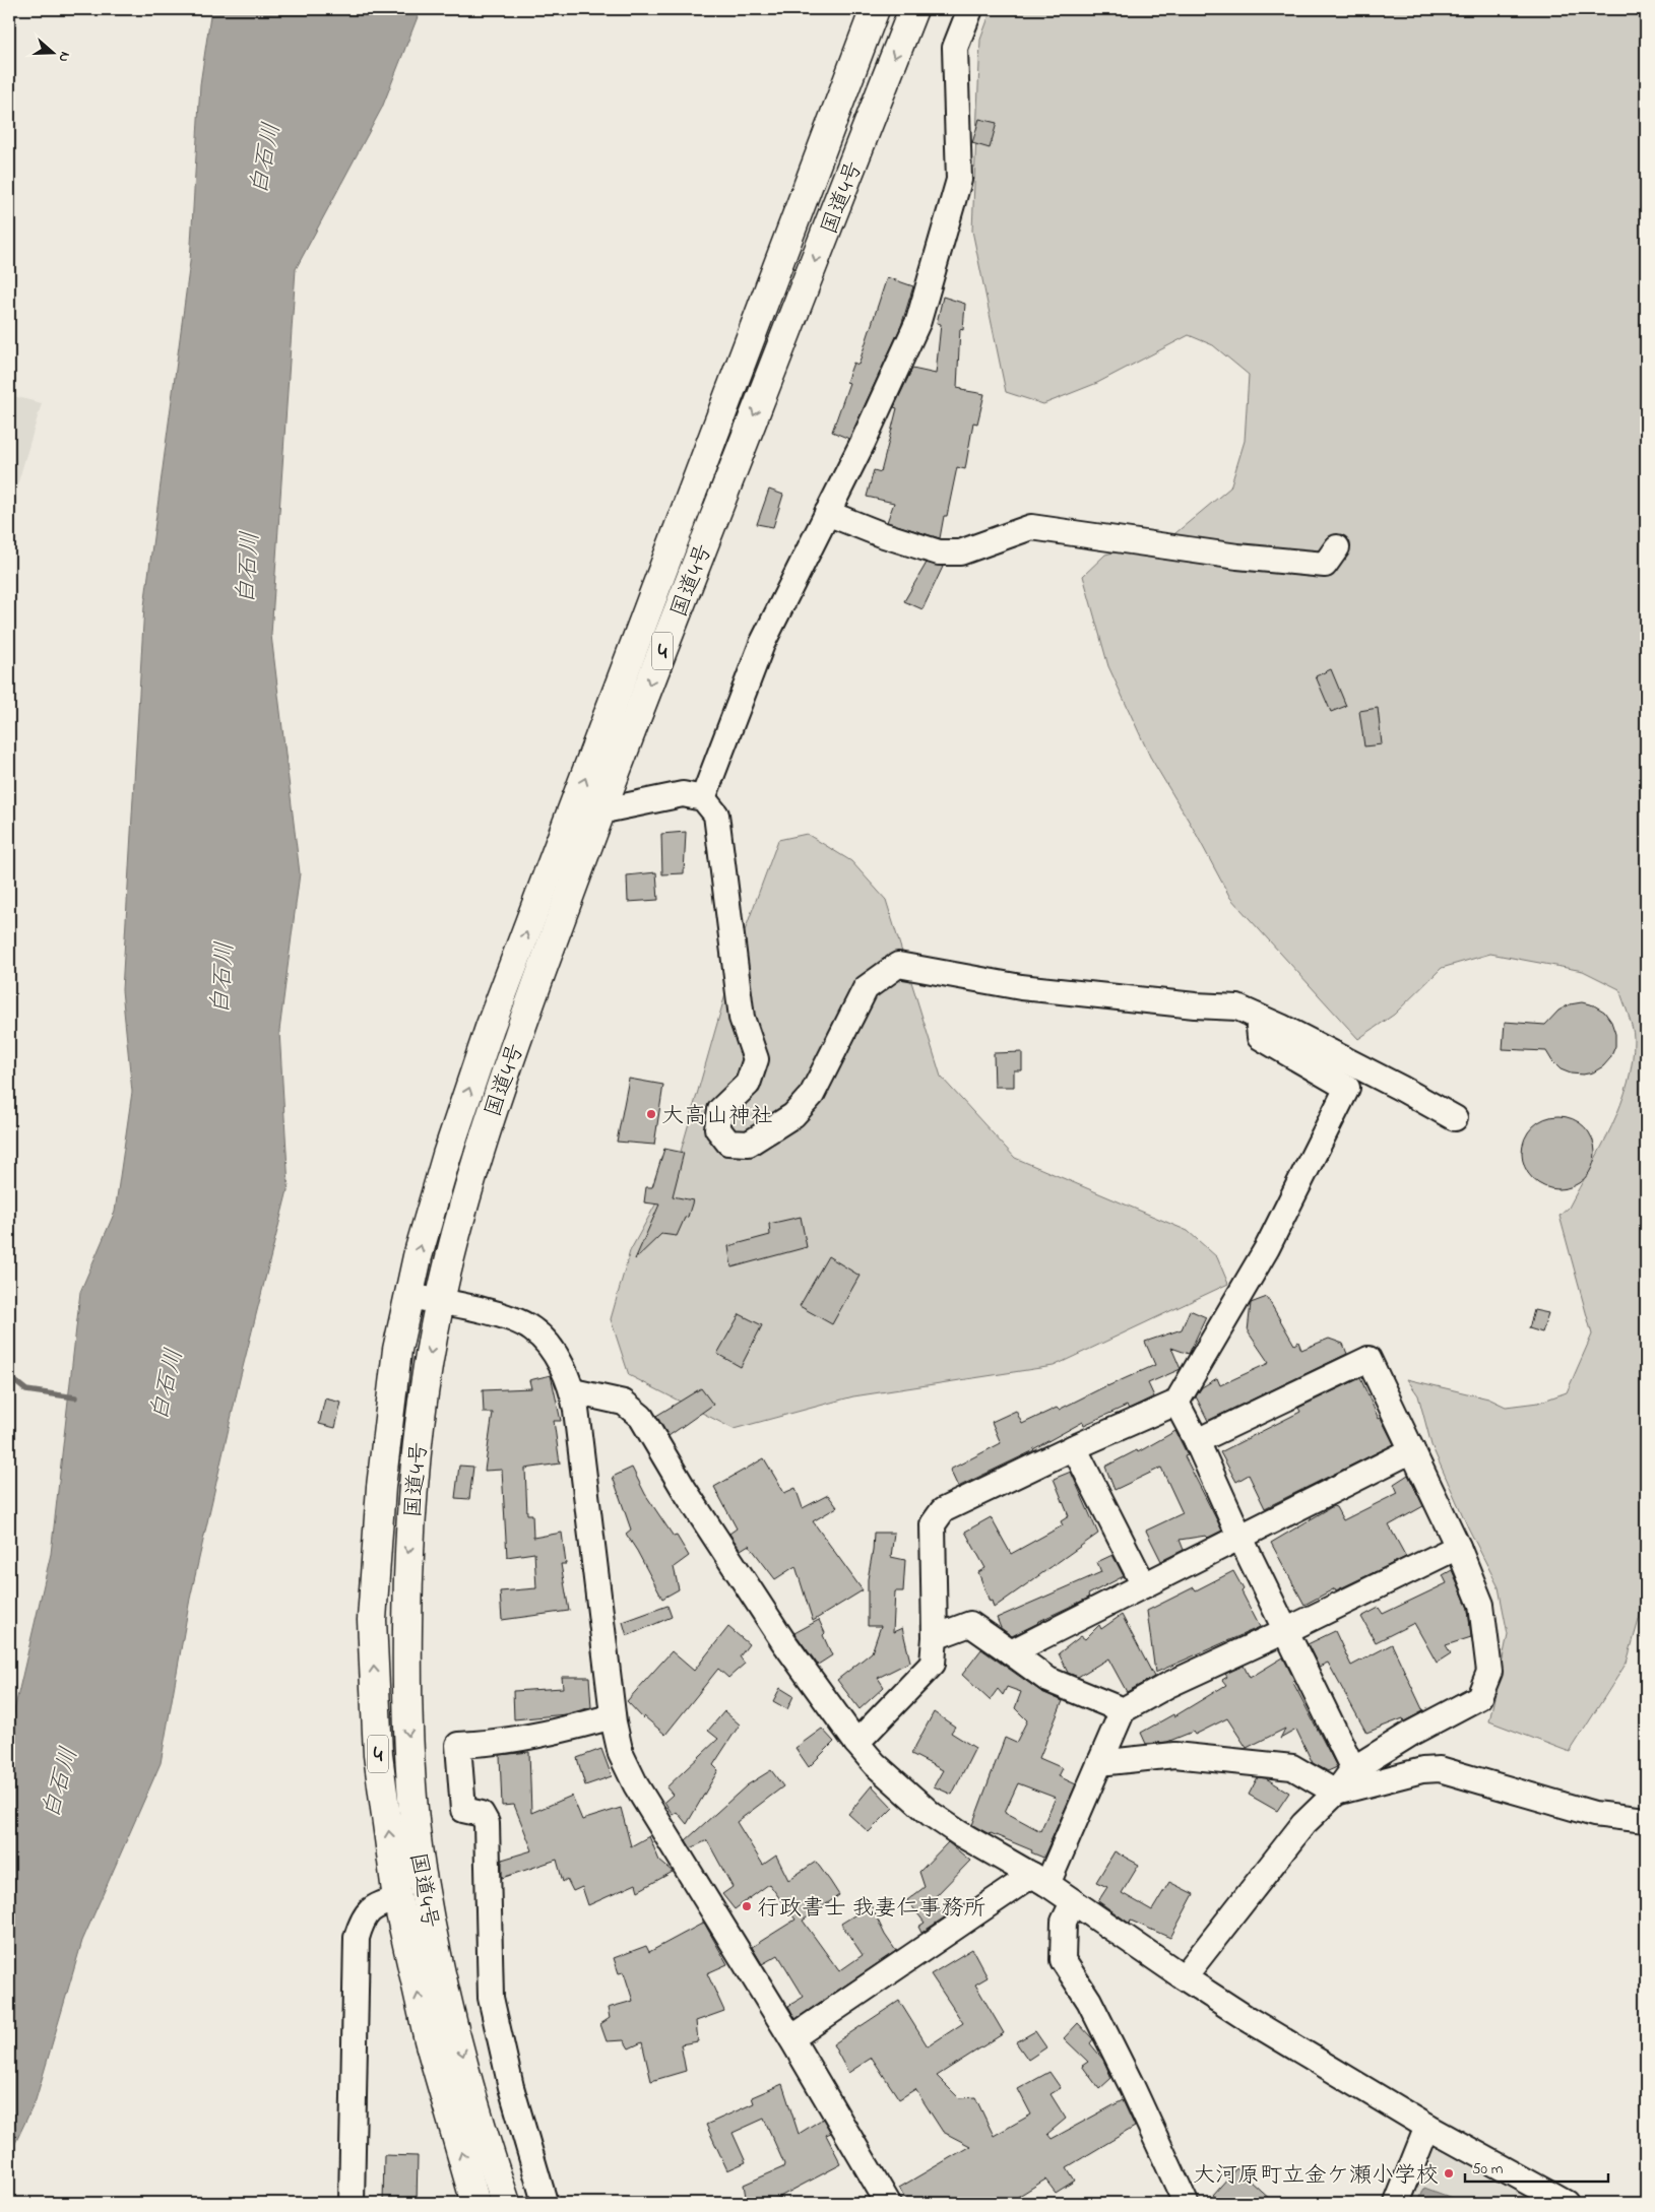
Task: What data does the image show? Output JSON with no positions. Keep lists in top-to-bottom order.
{
  "streets": {
    "highway": ["国道4号", "4"]
  },
  "water": ["白石川"],
  "places": ["大高山神社", "行政書士 我妻仁事務所", "大河原町立金ケ瀬小学校"],
  "scale_bar": "50 m",
  "north": "right"
}
